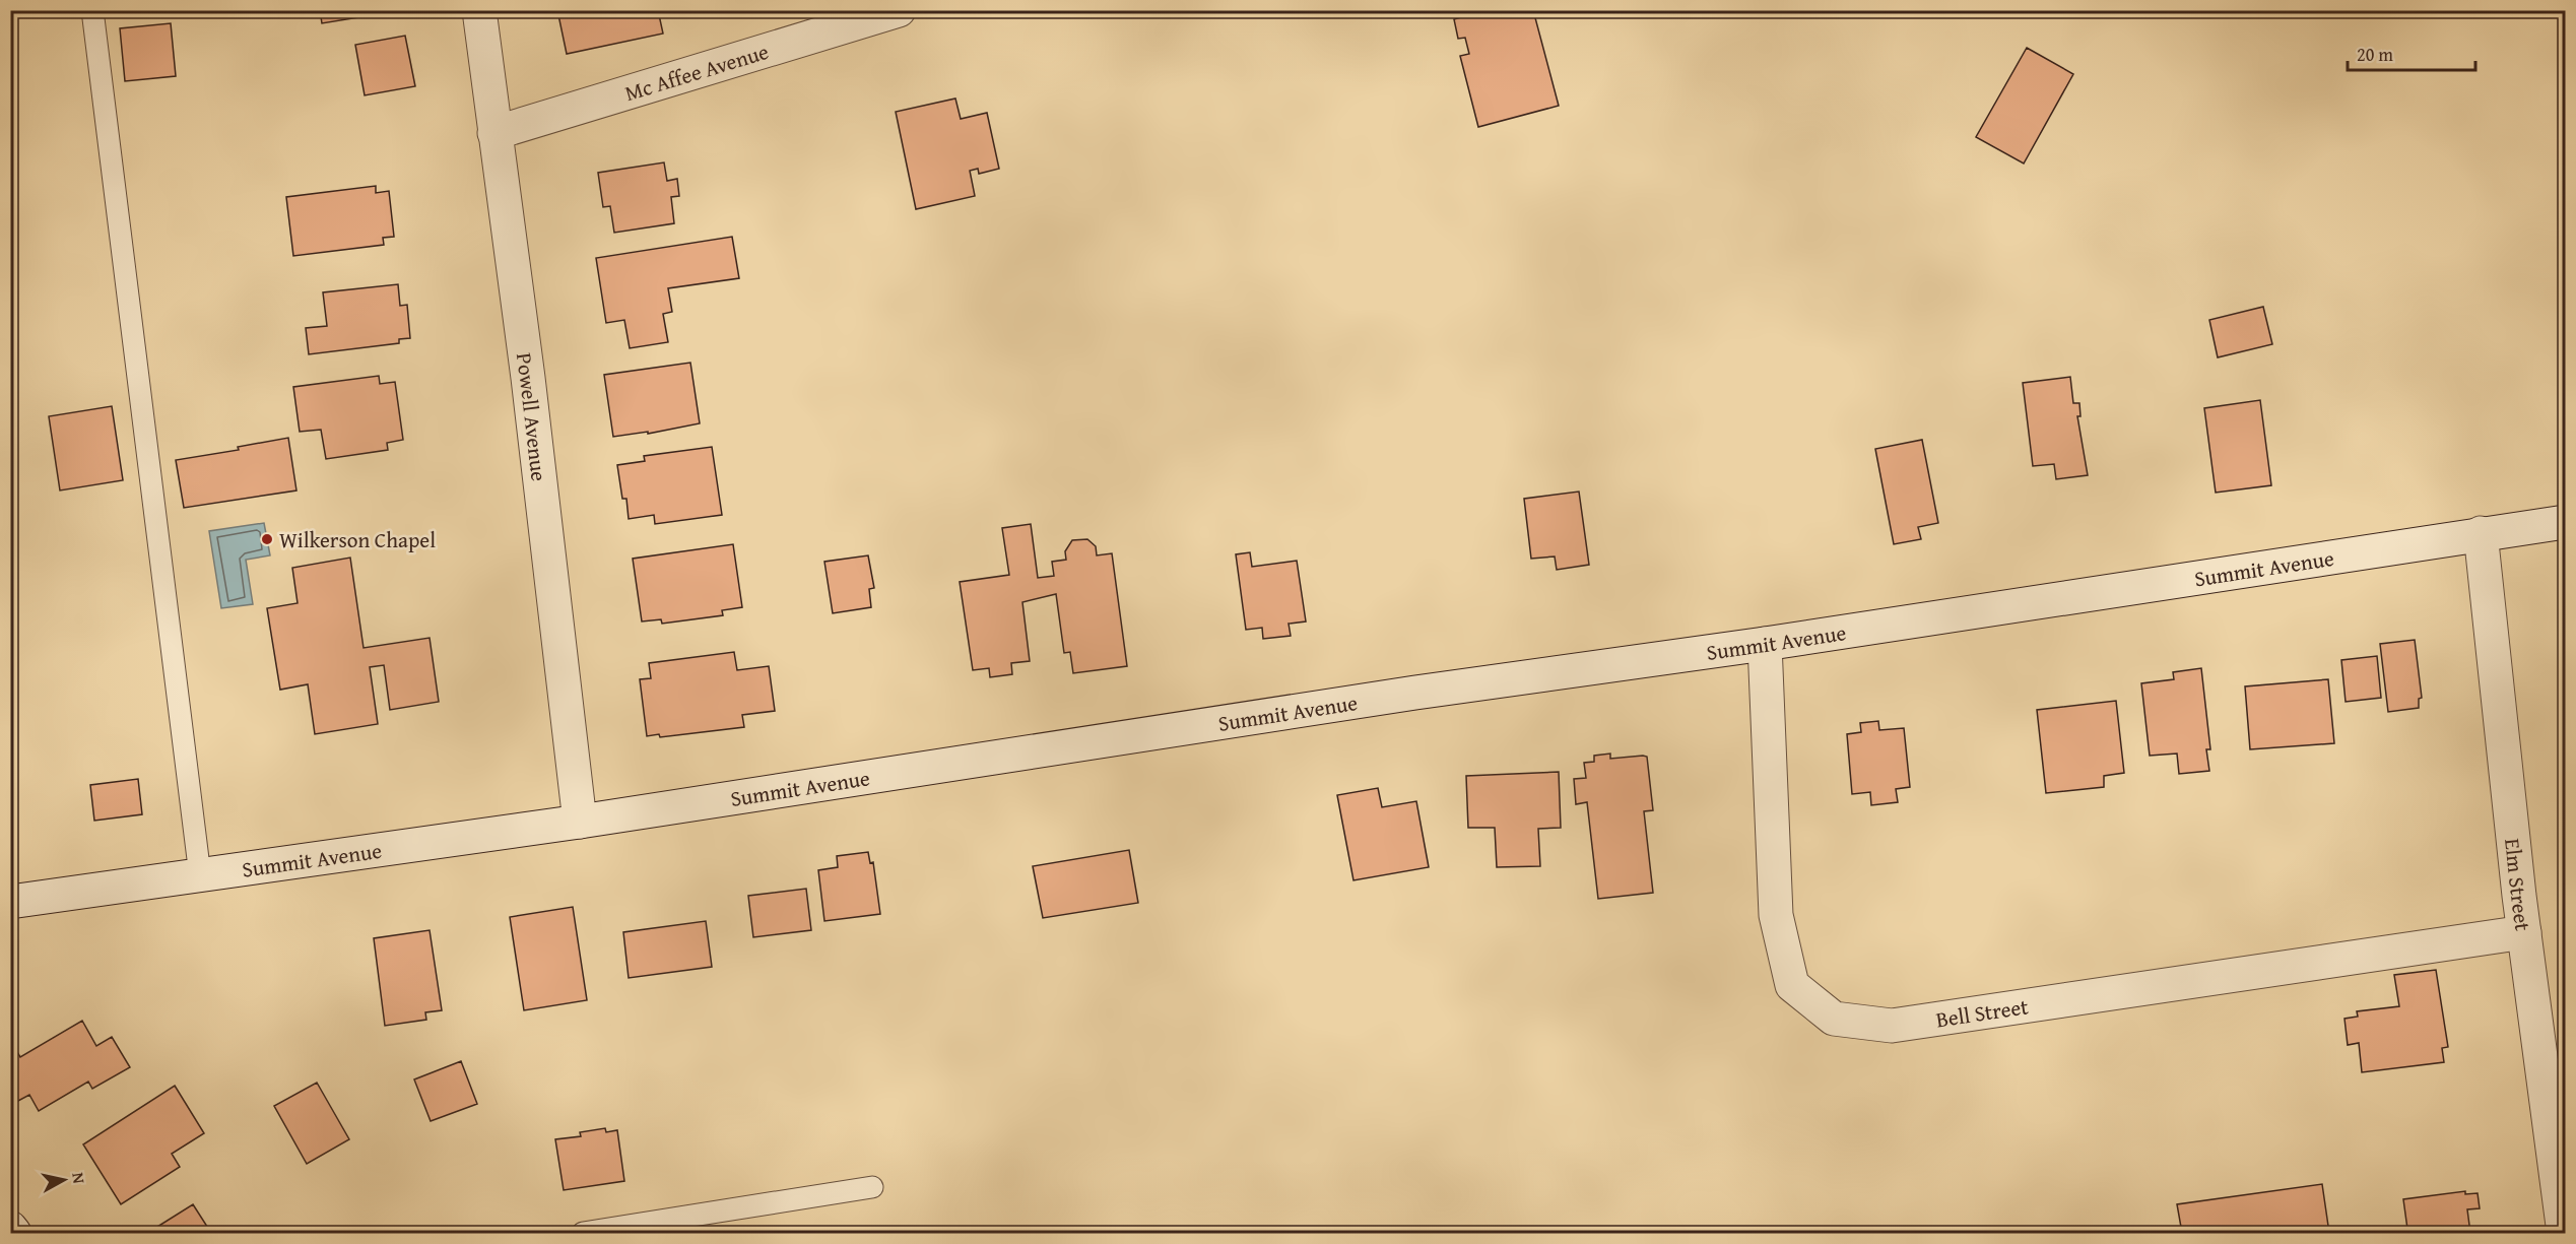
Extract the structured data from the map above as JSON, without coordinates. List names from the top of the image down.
{
  "streets": {
    "street": [
      "Mc Affee Avenue",
      "Powell Avenue",
      "Summit Avenue",
      "Elm Street",
      "Bell Street"
    ]
  },
  "crossings": [
    ["Mc Affee Avenue", "Powell Avenue"],
    ["Powell Avenue", "Summit Avenue"],
    ["Summit Avenue", "Elm Street"],
    ["Summit Avenue", "Bell Street"],
    ["Elm Street", "Bell Street"]
  ],
  "places": ["Wilkerson Chapel"],
  "scale_bar": "20 m",
  "north": "right"
}
